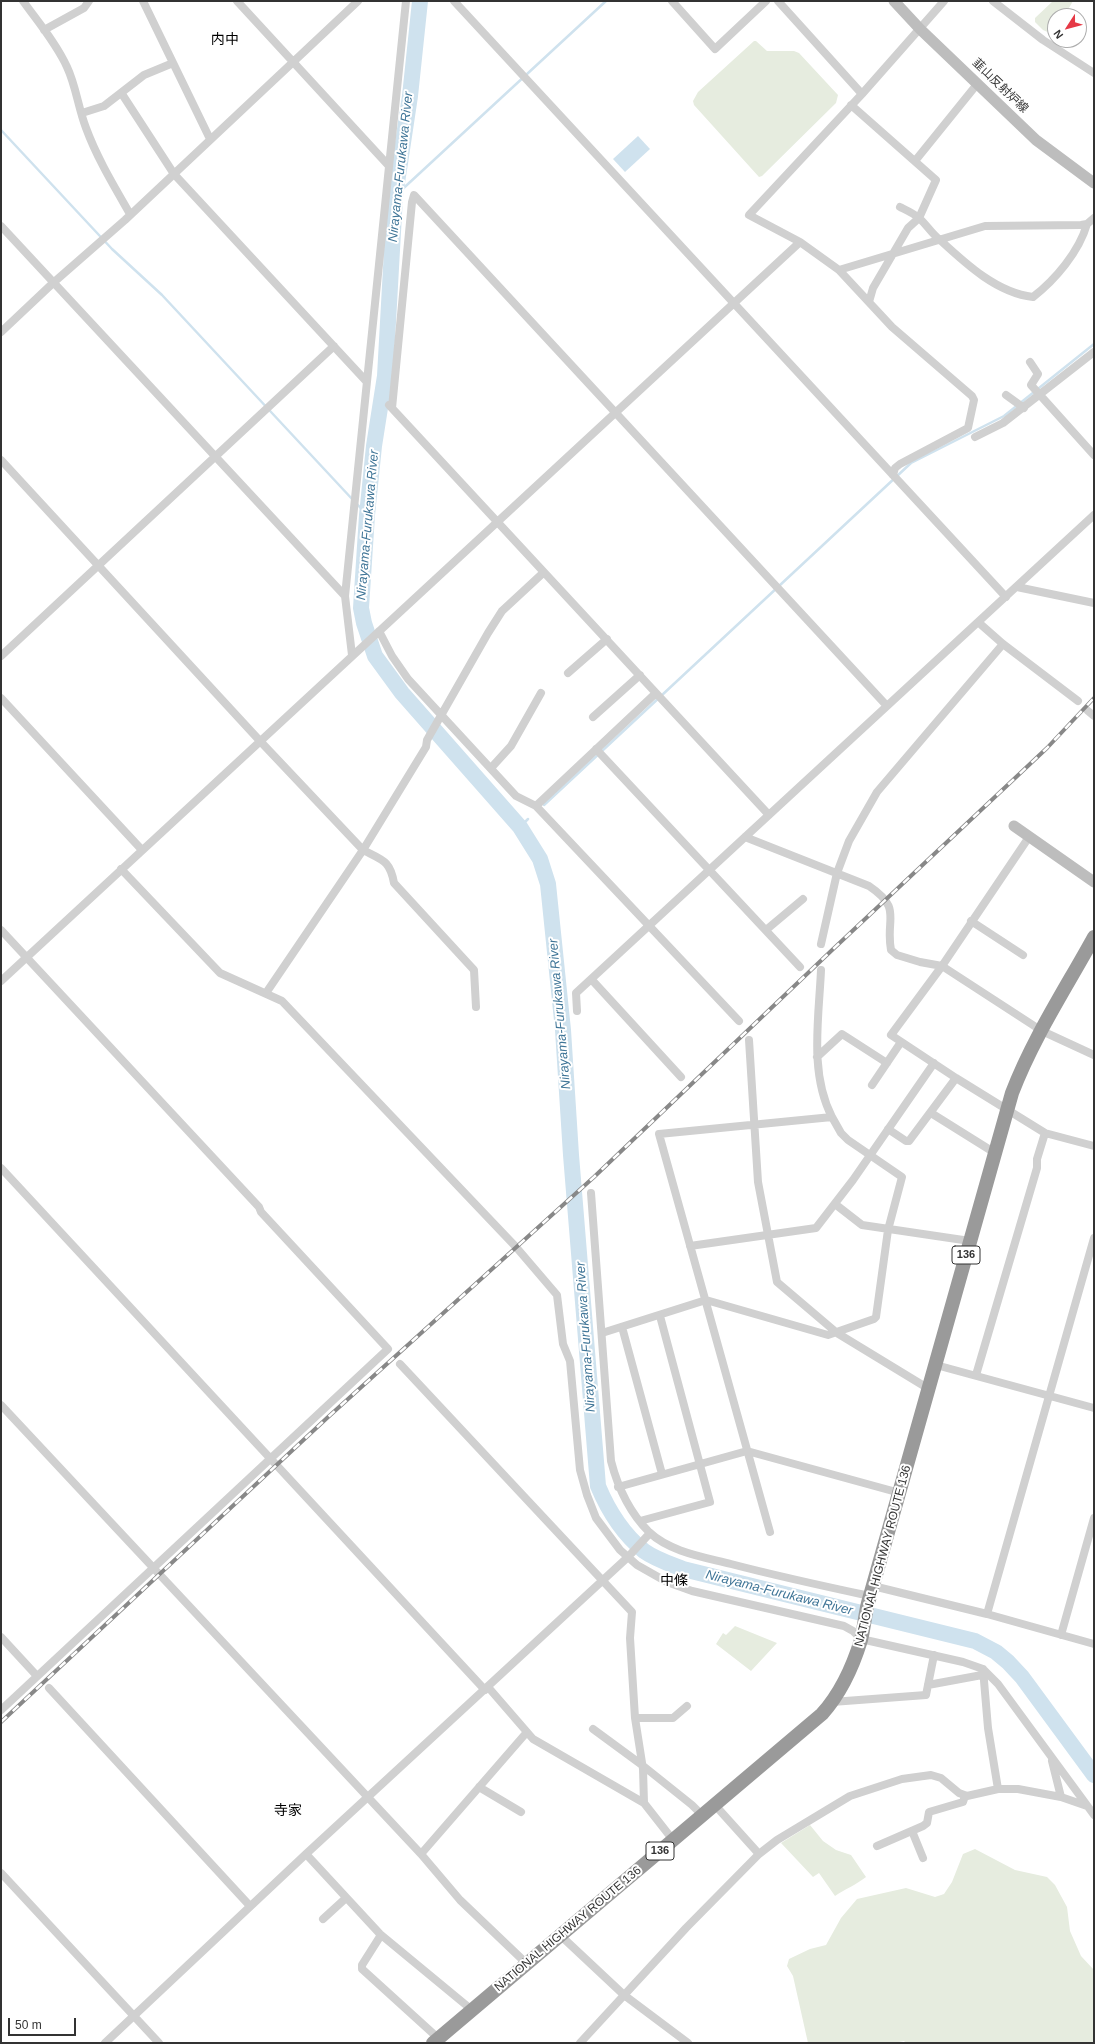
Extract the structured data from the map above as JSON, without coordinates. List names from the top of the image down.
{
  "streets": {
    "highway": ["136", "NATIONAL HIGHWAY ROUTE 136"],
    "main road": ["韮山反射炉線"]
  },
  "districts": ["内中", "中條", "寺家"],
  "water": ["Nirayama-Furukawa River"],
  "scale_bar": "50 m",
  "north": "bottom left"
}
